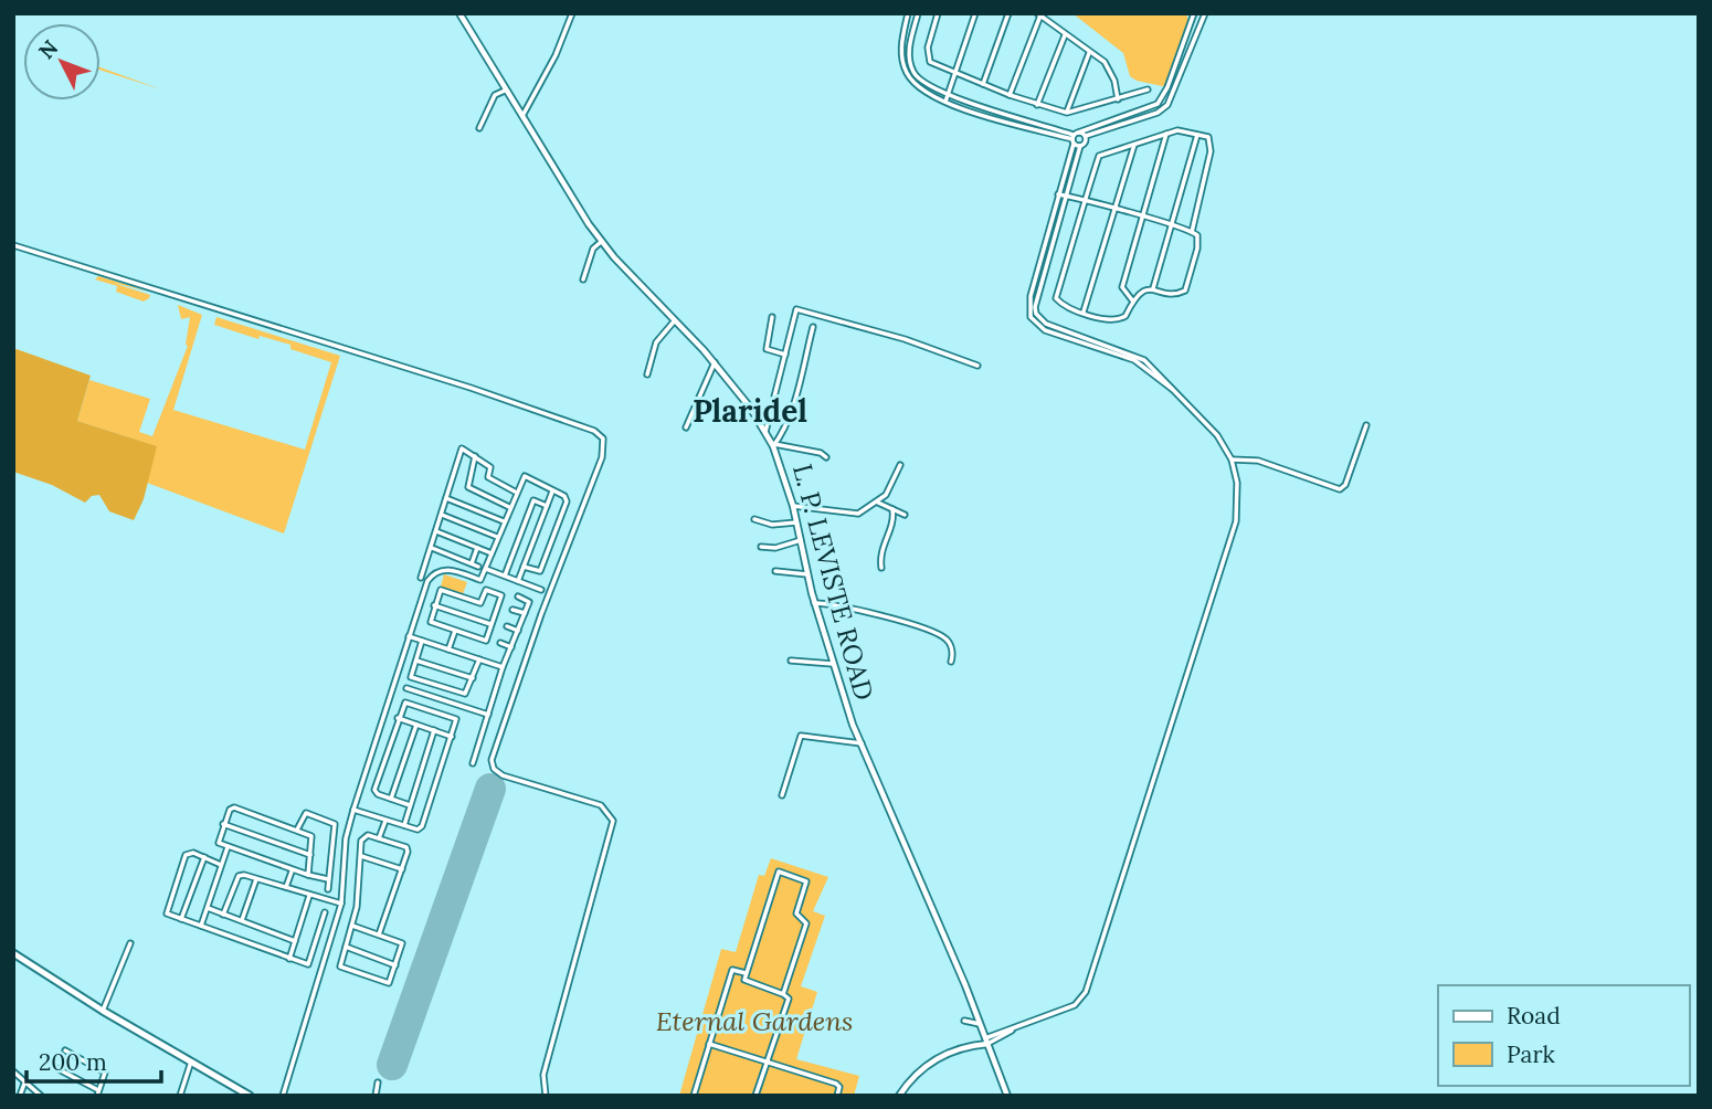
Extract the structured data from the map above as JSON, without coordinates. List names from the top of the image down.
{
  "streets": {
    "main road": ["L. P. LEVISTE ROAD"]
  },
  "districts": ["Plaridel"],
  "parks": ["Eternal Gardens"],
  "legend": ["Road", "Park"],
  "scale_bar": "200 m",
  "north": "top left"
}
